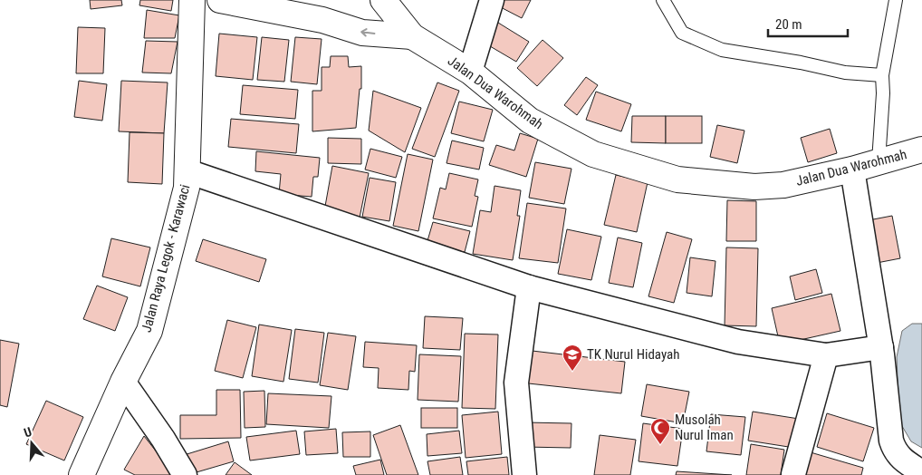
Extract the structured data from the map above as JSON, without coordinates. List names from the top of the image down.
{
  "streets": {
    "street": ["Jalan Dua Warohmah", "Jalan Raya Legok - Karawaci"]
  },
  "places": {
    "school or university": ["TK Nurul Hidayah"],
    "mosque": ["Musolah Nurul Iman"]
  },
  "scale_bar": "20 m",
  "north": "top"
}
